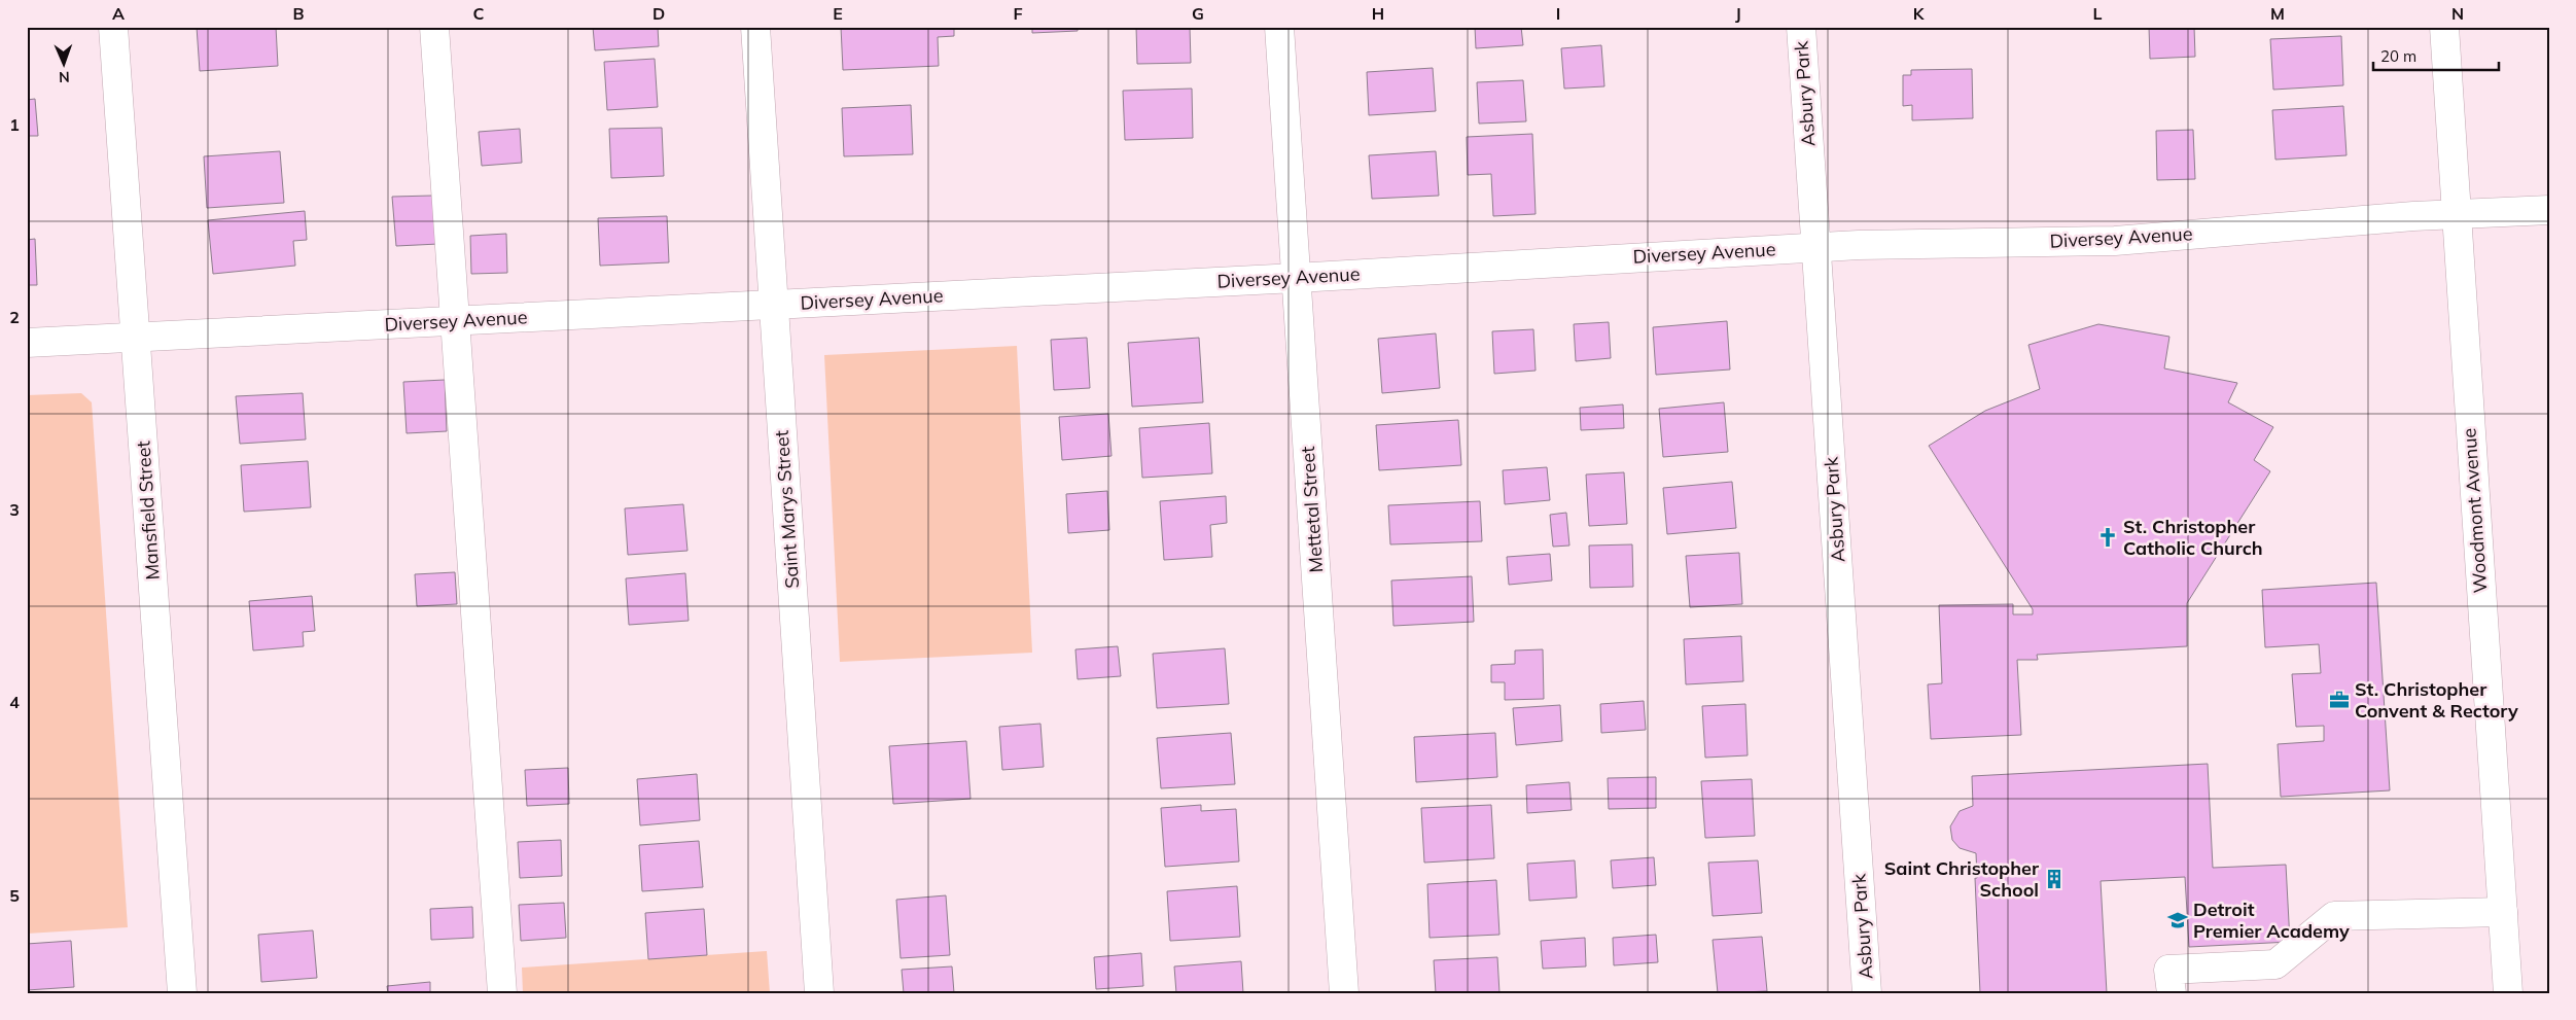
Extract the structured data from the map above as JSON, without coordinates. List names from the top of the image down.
{
  "streets": {
    "street": [
      "Asbury Park",
      "Diversey Avenue",
      "Saint Marys Street",
      "Mettetal Street",
      "Mansfield Street",
      "Woodmont Avenue"
    ]
  },
  "crossings": [
    ["Asbury Park", "Diversey Avenue"],
    ["Diversey Avenue", "Saint Marys Street"],
    ["Diversey Avenue", "Mettetal Street"],
    ["Diversey Avenue", "Mansfield Street"],
    ["Diversey Avenue", "Woodmont Avenue"]
  ],
  "places": {
    "church": ["St. Christopher Catholic Church"],
    "office": ["St. Christopher Convent & Rectory"],
    "building": ["Saint Christopher School"],
    "school or university": ["Detroit Premier Academy"]
  },
  "scale_bar": "20 m",
  "north": "bottom",
  "grid": {
    "columns": [
      "A",
      "B",
      "C",
      "D",
      "E",
      "F",
      "G",
      "H",
      "I",
      "J",
      "K",
      "L",
      "M",
      "N"
    ],
    "rows": [
      "1",
      "2",
      "3",
      "4",
      "5"
    ]
  }
}
